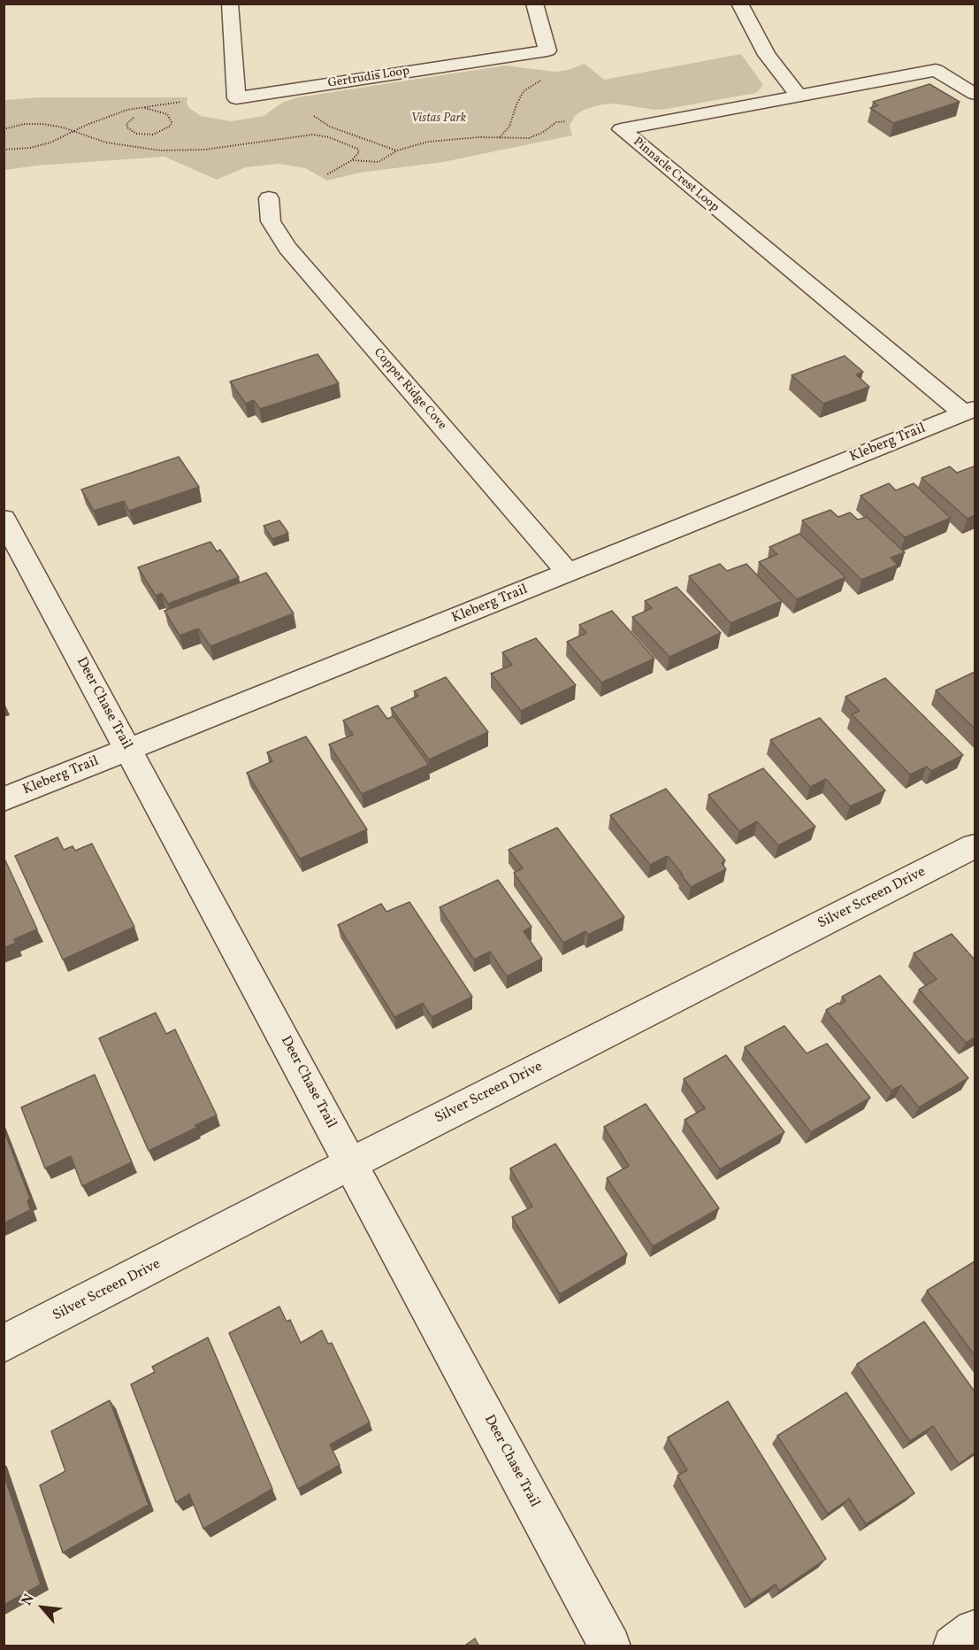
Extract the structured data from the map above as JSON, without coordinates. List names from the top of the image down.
{
  "streets": {
    "street": [
      "Gertrudis Loop",
      "Pinnacle Crest Loop",
      "Copper Ridge Cove",
      "Kleberg Trail",
      "Deer Chase Trail",
      "Silver Screen Drive"
    ]
  },
  "crossings": [
    ["Pinnacle Crest Loop", "Kleberg Trail"],
    ["Copper Ridge Cove", "Kleberg Trail"],
    ["Kleberg Trail", "Deer Chase Trail"],
    ["Deer Chase Trail", "Silver Screen Drive"]
  ],
  "parks": ["Vistas Park"],
  "north": "top left"
}
